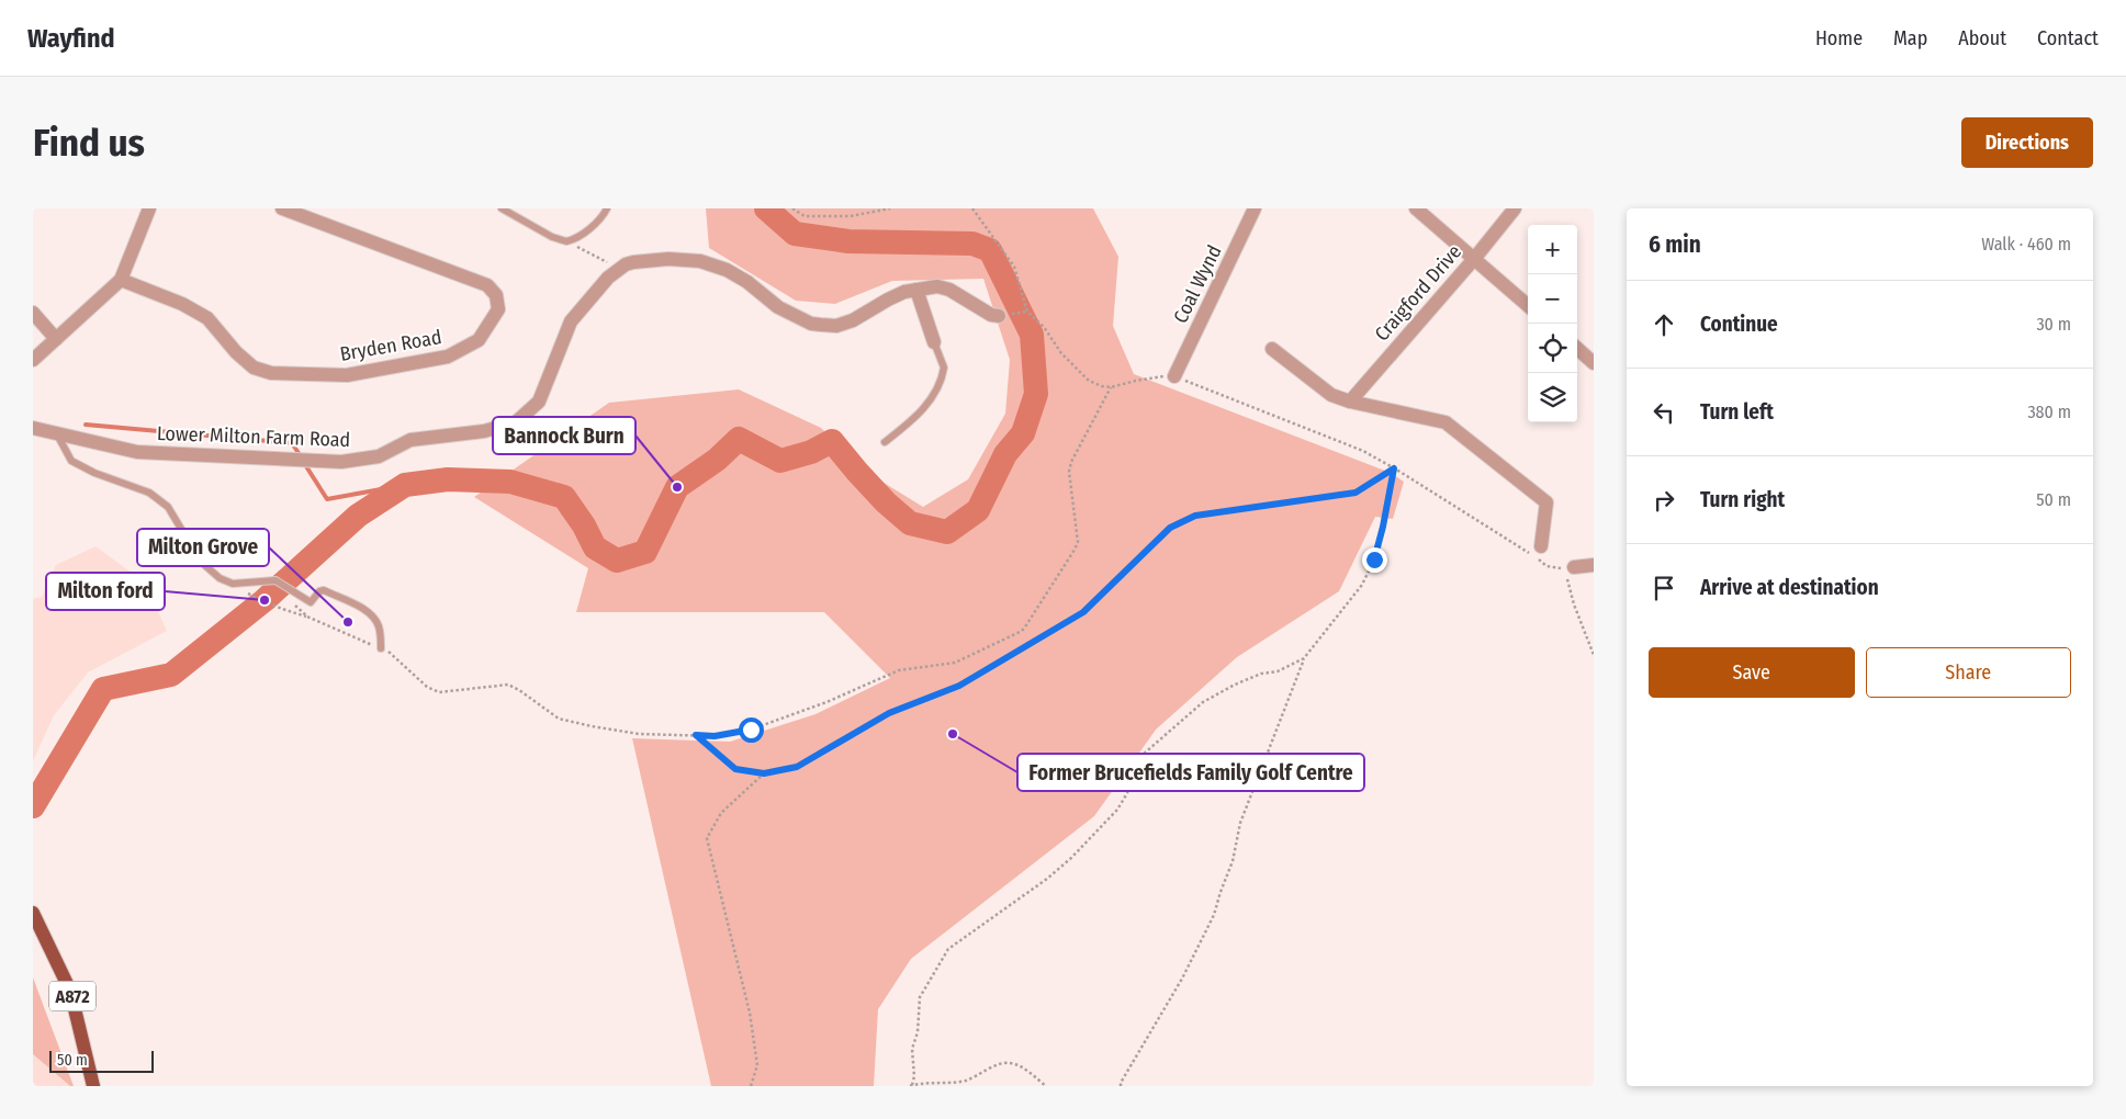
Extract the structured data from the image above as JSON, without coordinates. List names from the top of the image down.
{
  "streets": {
    "main road": ["A872"],
    "street": [
      "Coal Wynd",
      "Craigford Drive",
      "Bryden Road",
      "Lower Milton Farm Road"
    ]
  },
  "places": [
    "Bannock Burn",
    "Milton ford",
    "Milton Grove",
    "Former Brucefields Family Golf Centre"
  ],
  "scale_bar": "50 m",
  "page": {
    "header": "Wayfind",
    "nav": [
      "Home",
      "Map",
      "About",
      "Contact"
    ],
    "buttons": [
      "Directions",
      ["Save", "Share"]
    ],
    "title": "Find us",
    "heading": ["6 min", "Walk · 460 m"],
    "map_buttons": ["+", "−"],
    "list": [
      ["Continue", "30 m"],
      ["Turn left", "380 m"],
      ["Turn right", "50 m"],
      "Arrive at destination"
    ],
    "scale": "50 m"
  }
}
